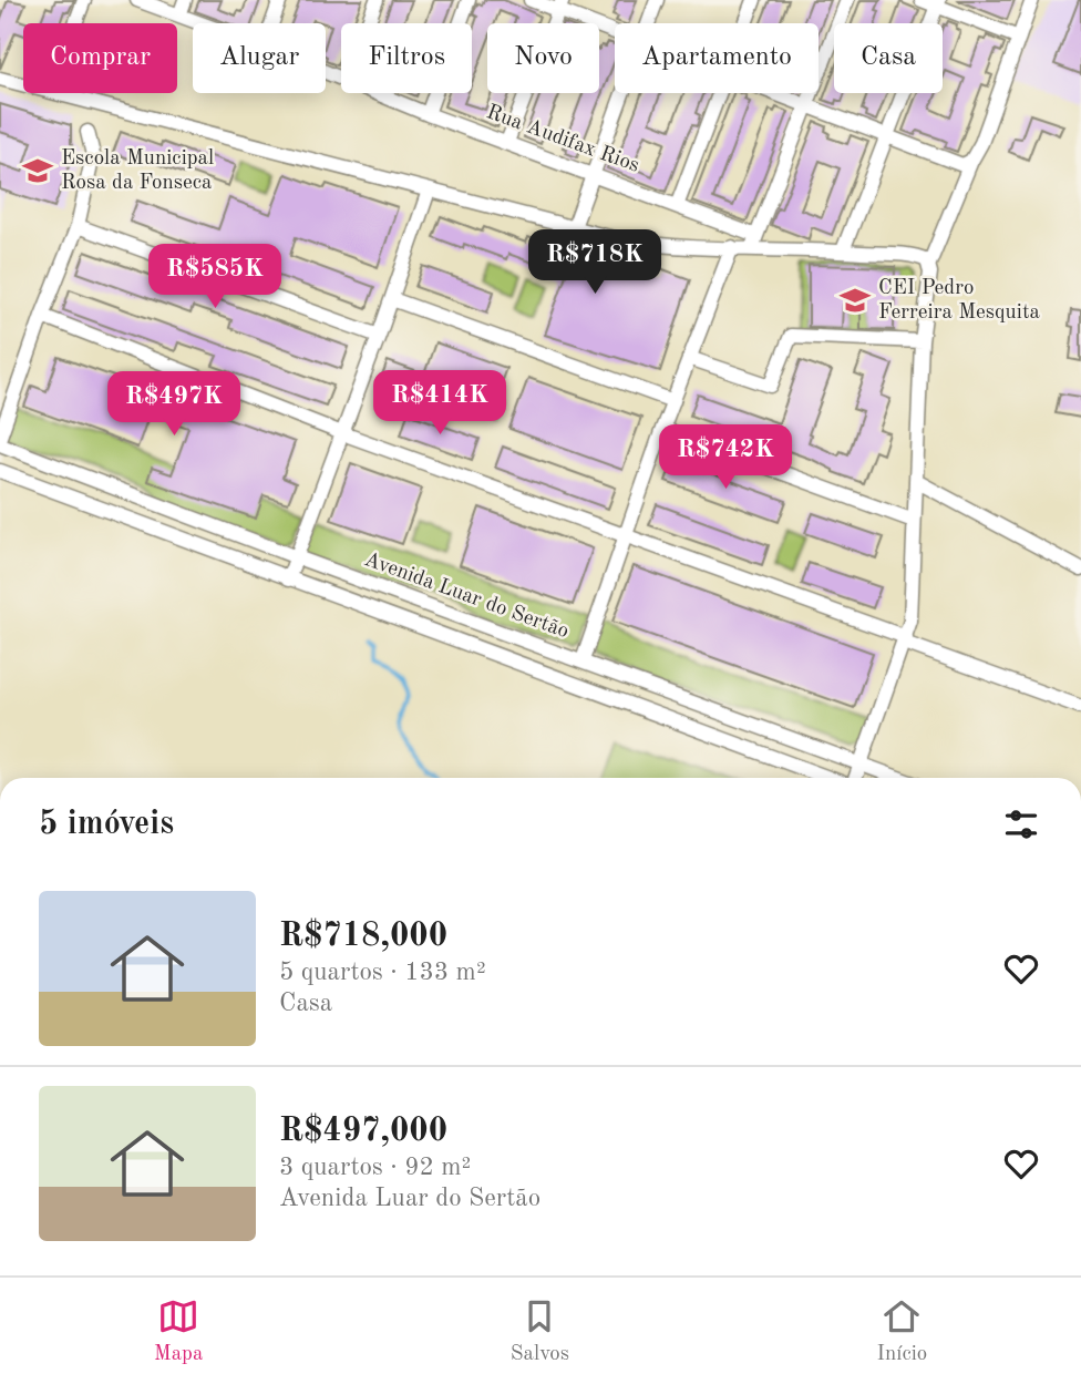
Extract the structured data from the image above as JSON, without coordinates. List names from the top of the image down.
{
  "streets": {
    "street": ["Rua Audifax Rios", "Avenida Luar do Sertão"]
  },
  "places": {
    "school or university": ["Escola Municipal Rosa da Fonseca", "CEI Pedro Ferreira Mesquita"]
  },
  "page": {
    "chip": [
      "Comprar",
      "Alugar",
      "Filtros",
      "Novo",
      "Apartamento",
      "Casa"
    ],
    "price": [
      "R$718K",
      "R$585K",
      "R$414K",
      "R$497K",
      "R$742K"
    ],
    "heading": "5 imóveis",
    "list": [
      {
        "name": "R$718,000",
        "note": "5 quartos · 133 m² · Casa"
      },
      {
        "name": "R$497,000",
        "note": "3 quartos · 92 m² · Avenida Luar do Sertão"
      }
    ],
    "tabs": ["Mapa", "Salvos", "Início"]
  }
}
